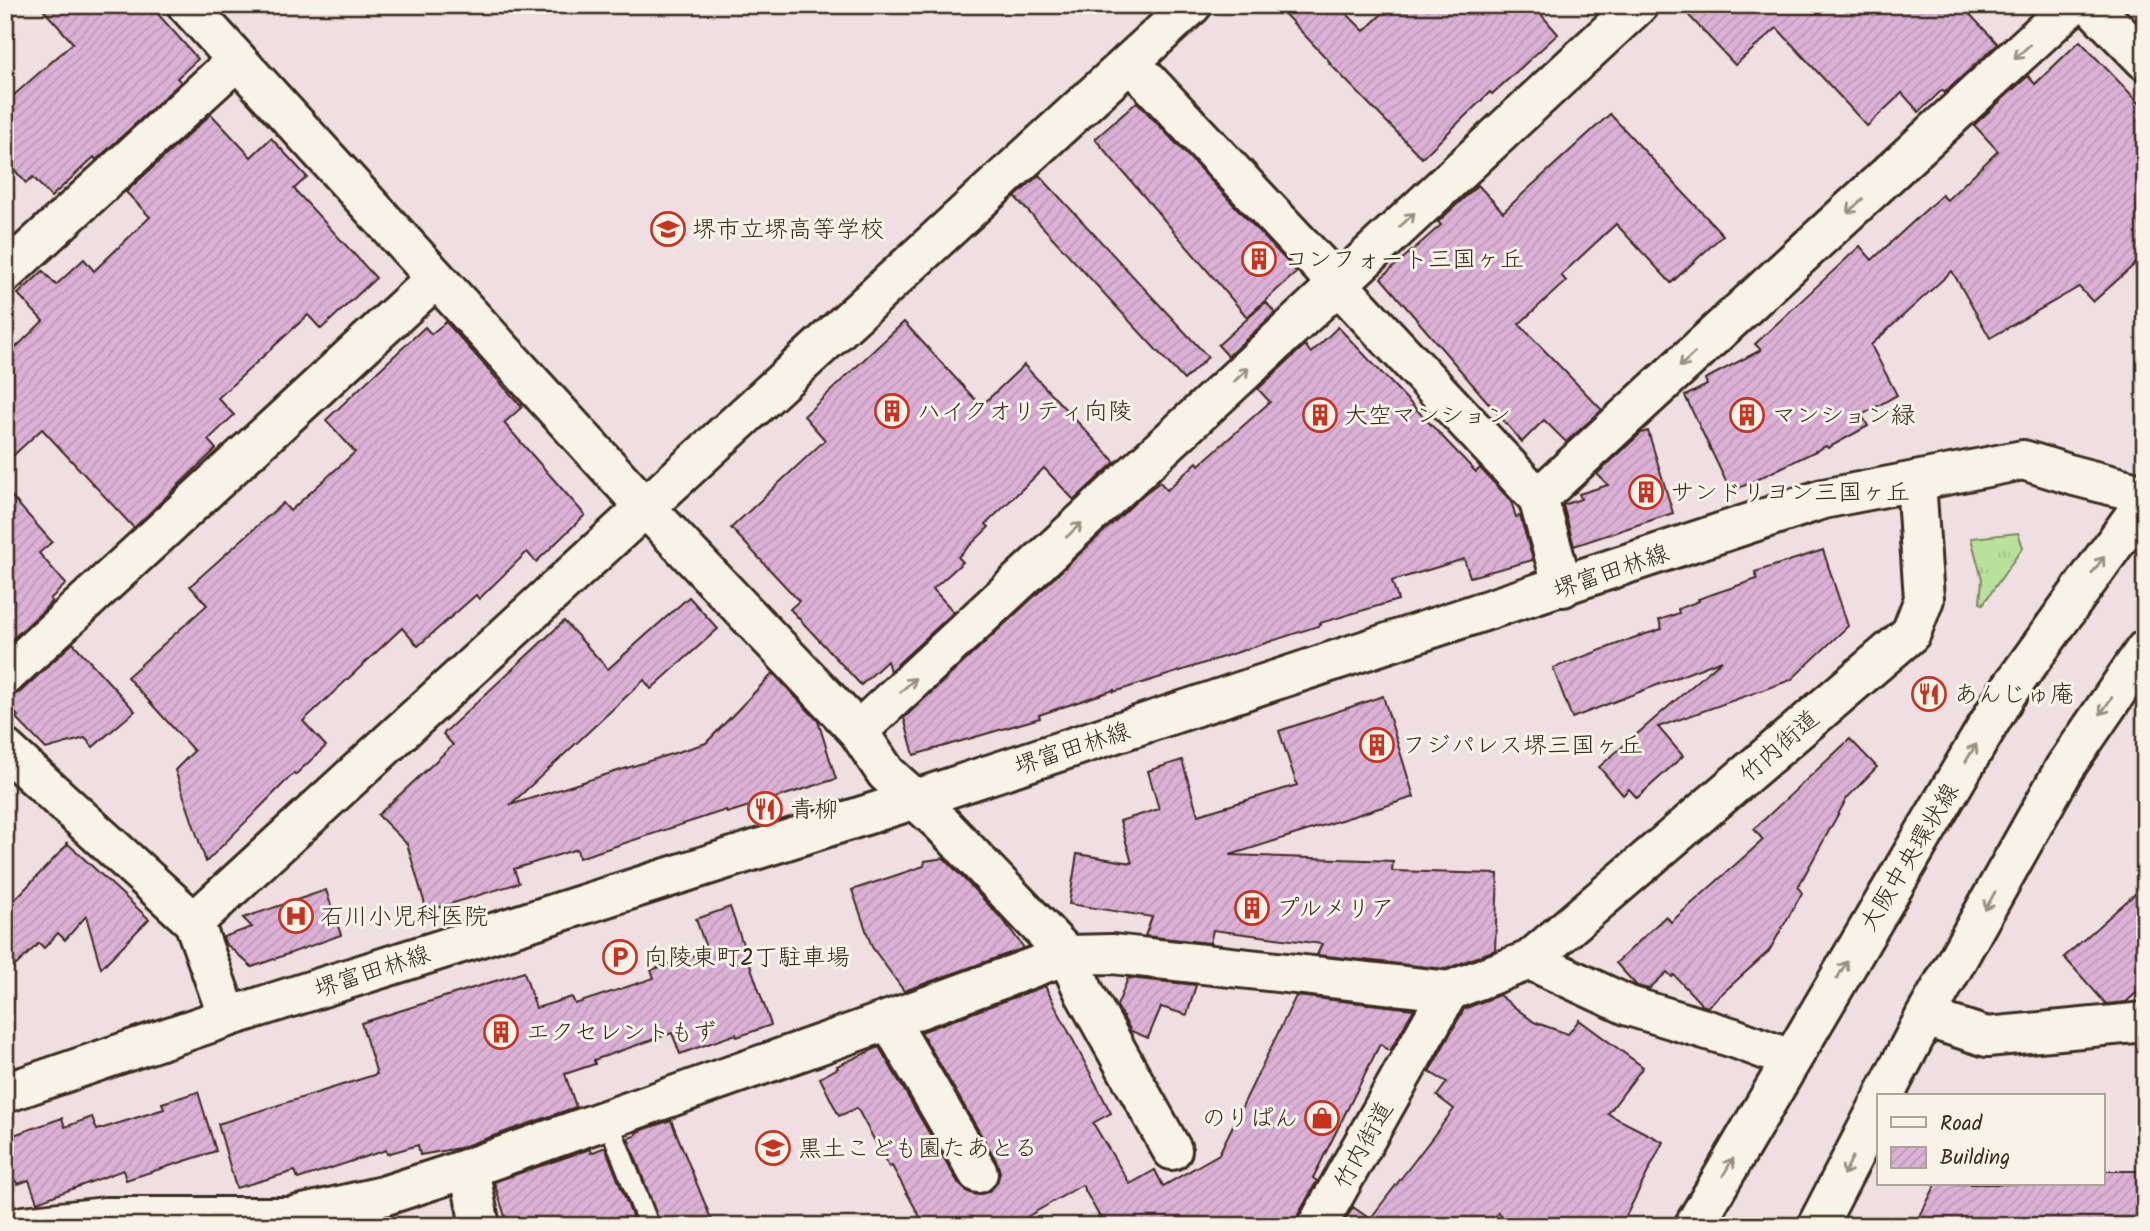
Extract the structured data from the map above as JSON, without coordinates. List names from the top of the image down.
{
  "streets": {
    "street": ["堺富田林線", "竹内街道", "大阪中央環状線"]
  },
  "crossings": [
    ["堺富田林線", "竹内街道"]
  ],
  "places": {
    "school or university": ["堺市立堺高等学校", "黒土こども園たあとる"],
    "building": [
      "コンフォート三国ヶ丘",
      "ハイクオリティ向陵",
      "大空マンション",
      "マンション緑",
      "サンドリヨン三国ヶ丘",
      "フジパレス堺三国ヶ丘",
      "プルメリア",
      "エクセレントもず"
    ],
    "restaurant": ["あんじゅ庵", "青柳"],
    "hospital": ["石川小児科医院"],
    "parking": ["向陵東町2丁駐車場"],
    "shop": ["のりぱん"]
  },
  "legend": ["Road", "Building"]
}
